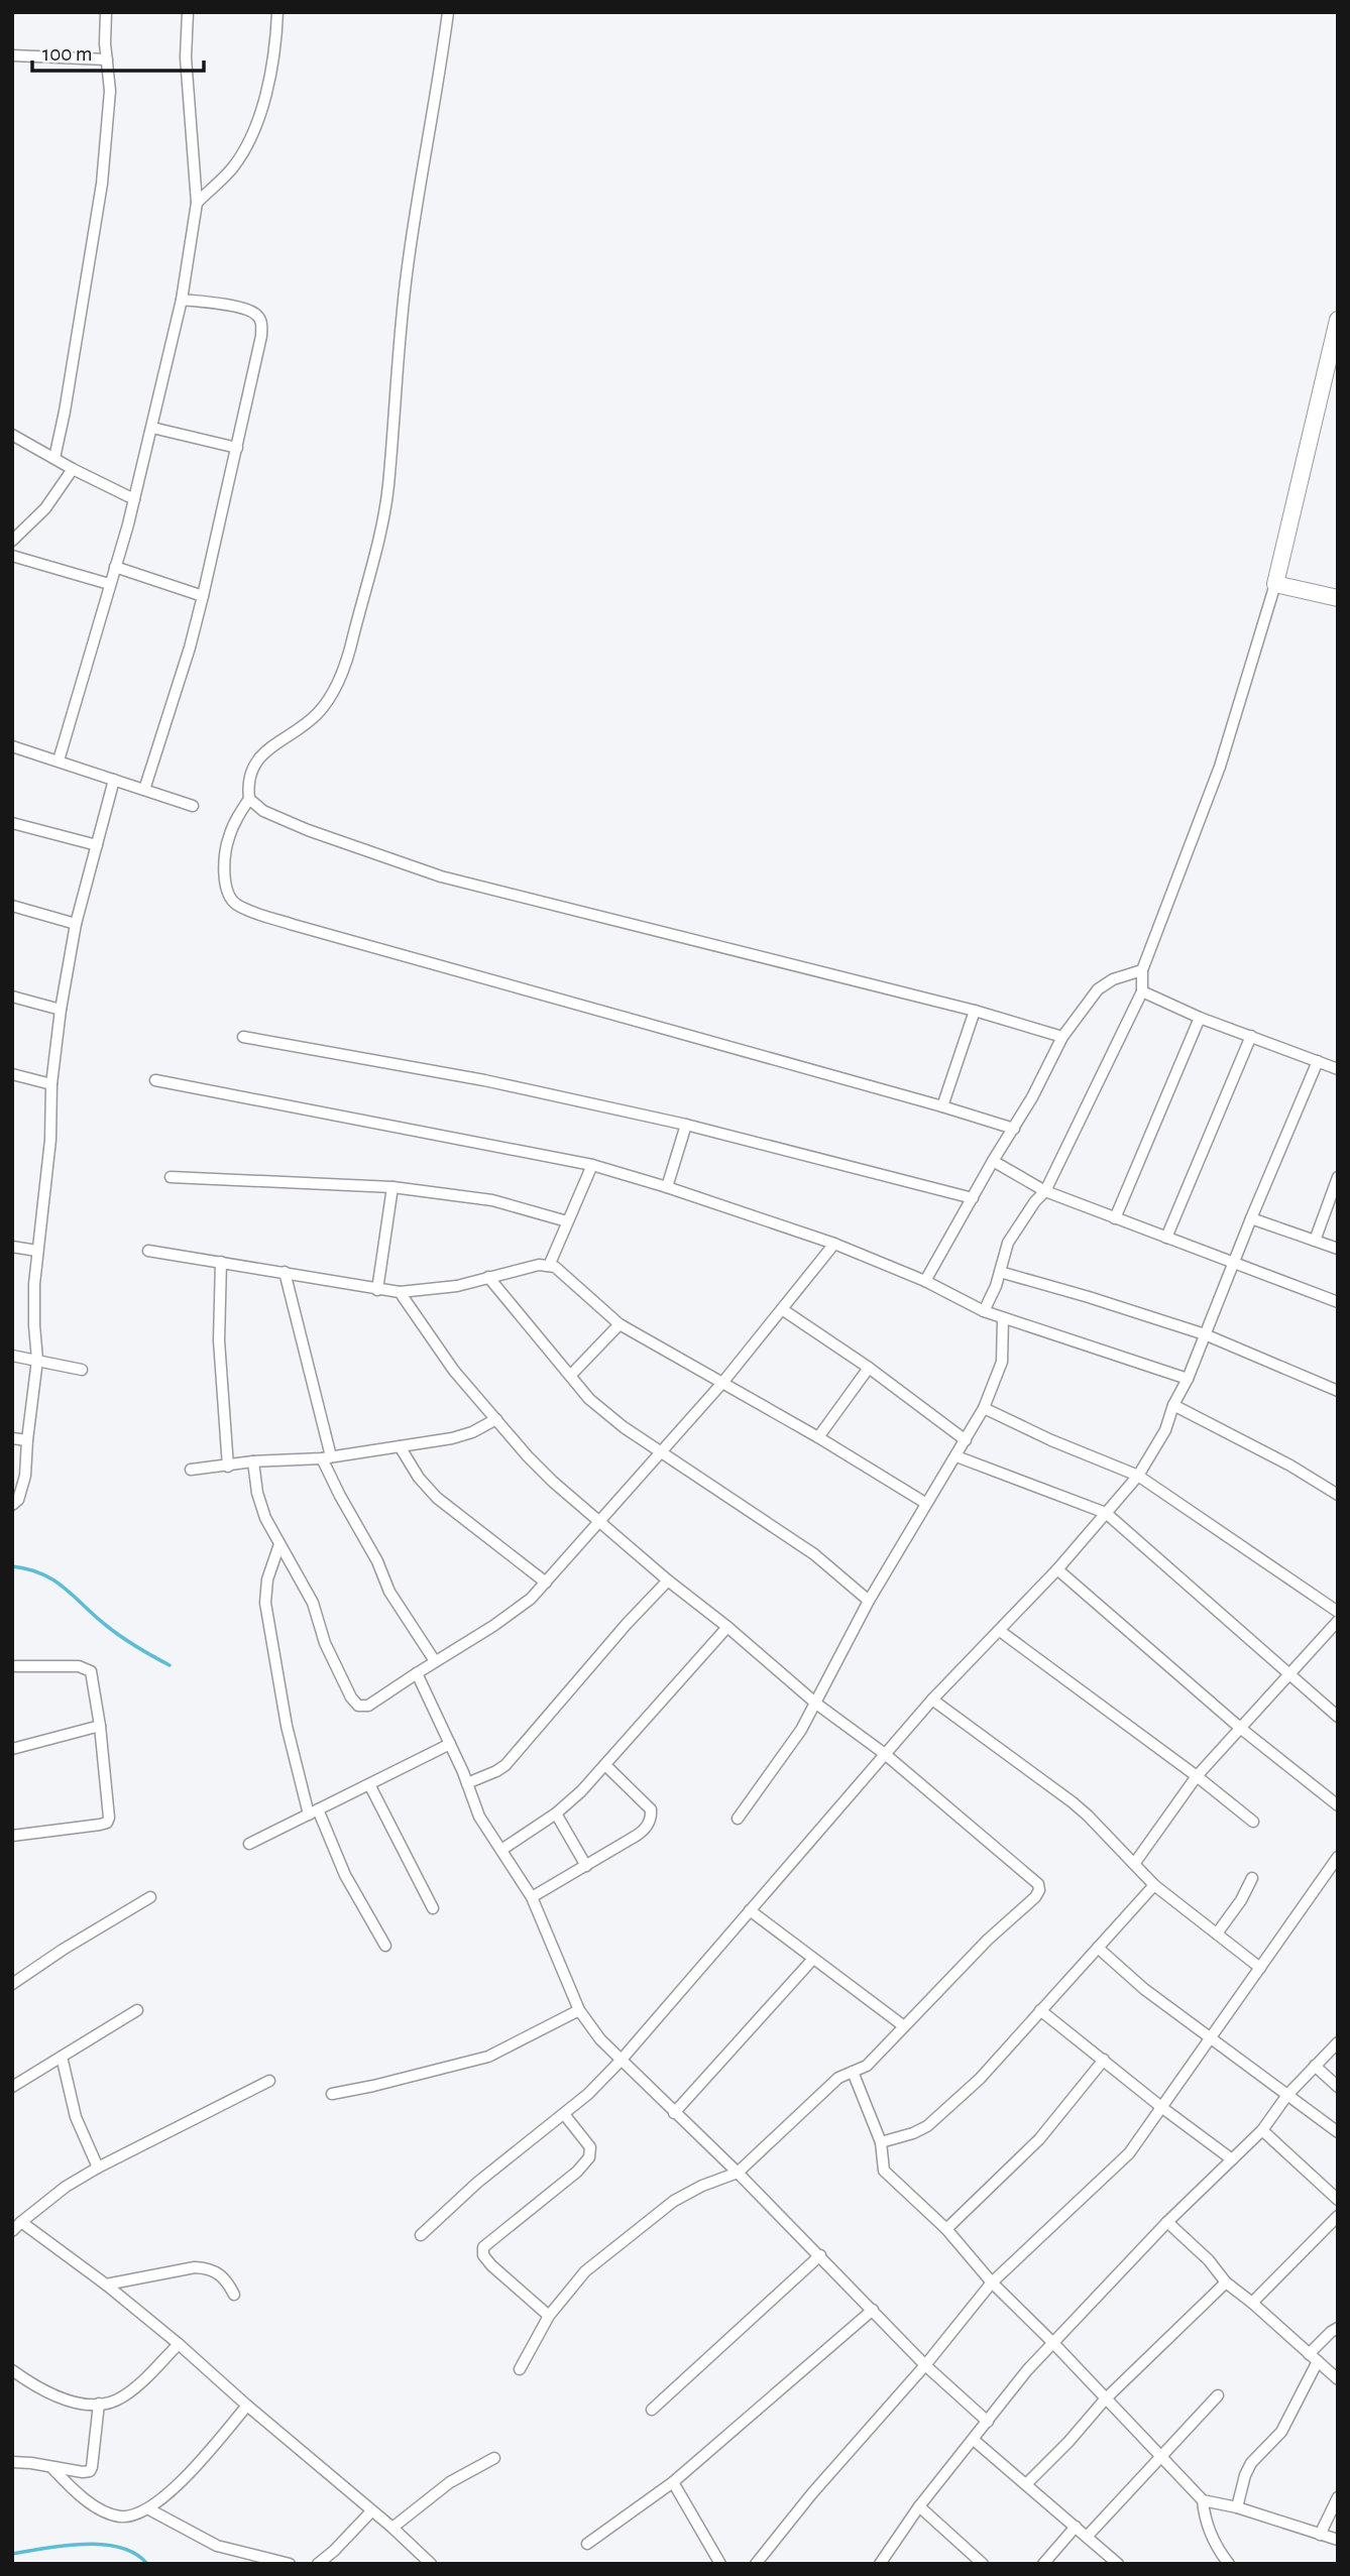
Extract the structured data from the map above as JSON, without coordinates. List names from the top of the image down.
{
  "scale_bar": "100 m"
}
